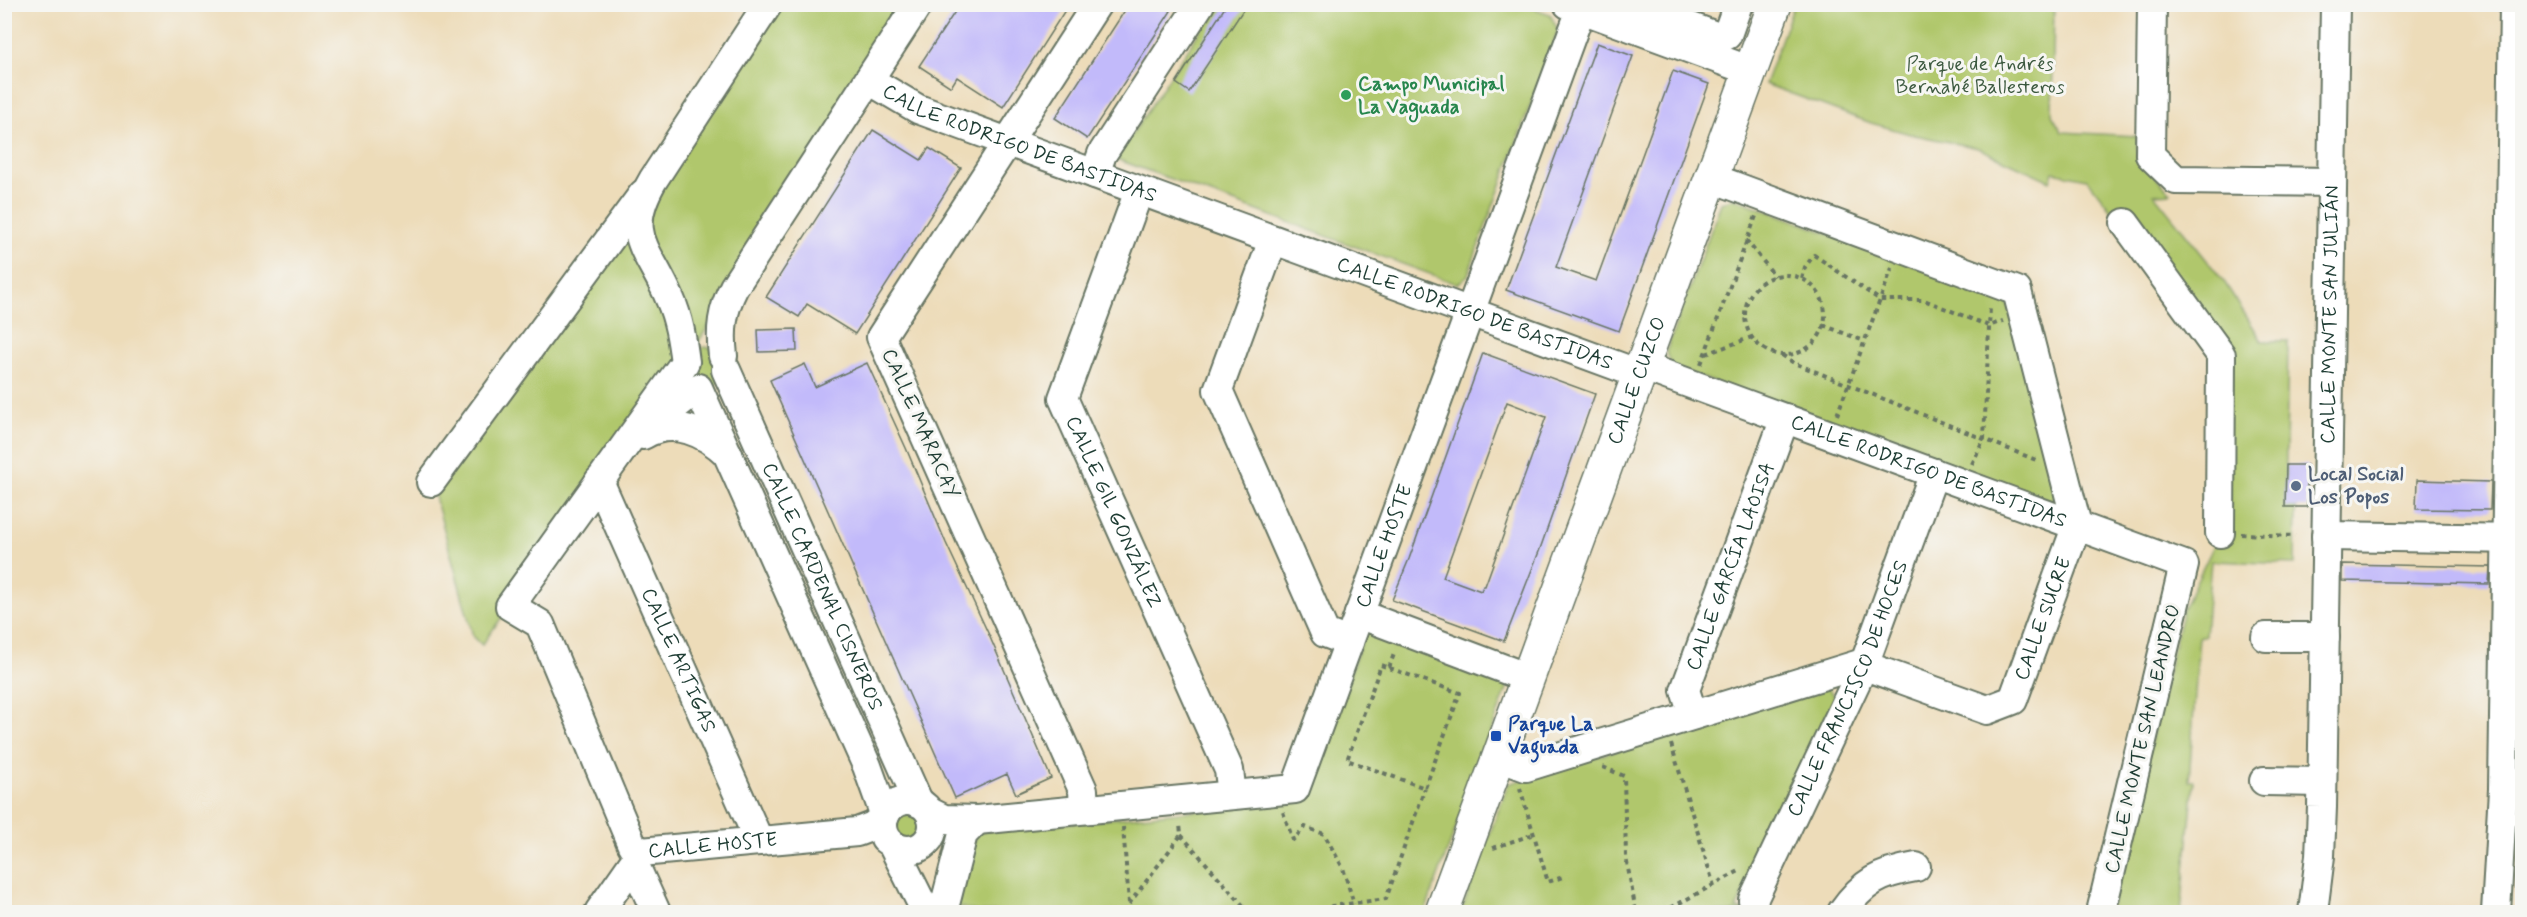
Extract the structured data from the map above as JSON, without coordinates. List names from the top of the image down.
{
  "streets": {
    "main road": ["CALLE CUZCO"],
    "street": [
      "CALLE RODRIGO DE BASTIDAS",
      "CALLE MONTE SAN JULIÁN",
      "CALLE MARACAY",
      "CALLE GIL GONZÁLEZ",
      "CALLE HOSTE",
      "CALLE GARCÍA LAOISA",
      "CALLE CARDENAL CISNEROS",
      "CALLE SUCRE",
      "CALLE ARTIGAS",
      "CALLE FRANCISCO DE HOCES",
      "CALLE MONTE SAN LEANDRO"
    ]
  },
  "crossings": [
    ["CALLE RODRIGO DE BASTIDAS", "CALLE CUZCO"],
    ["CALLE RODRIGO DE BASTIDAS", "CALLE MARACAY"],
    ["CALLE RODRIGO DE BASTIDAS", "CALLE GIL GONZÁLEZ"],
    ["CALLE RODRIGO DE BASTIDAS", "CALLE HOSTE"],
    ["CALLE RODRIGO DE BASTIDAS", "CALLE GARCÍA LAOISA"],
    ["CALLE RODRIGO DE BASTIDAS", "CALLE SUCRE"],
    ["CALLE RODRIGO DE BASTIDAS", "CALLE FRANCISCO DE HOCES"],
    ["CALLE RODRIGO DE BASTIDAS", "CALLE MONTE SAN LEANDRO"],
    ["CALLE MARACAY", "CALLE HOSTE"],
    ["CALLE GIL GONZÁLEZ", "CALLE HOSTE"],
    ["CALLE HOSTE", "CALLE CARDENAL CISNEROS"],
    ["CALLE HOSTE", "CALLE ARTIGAS"],
    ["CALLE SUCRE", "CALLE FRANCISCO DE HOCES"]
  ],
  "parks": ["Parque de Andrés Bernabé Ballesteros"],
  "places": {
    "other": ["Campo Municipal La Vaguada", "Local Social Los Popos"],
    "transit": ["Parque La Vaguada"]
  }
}
